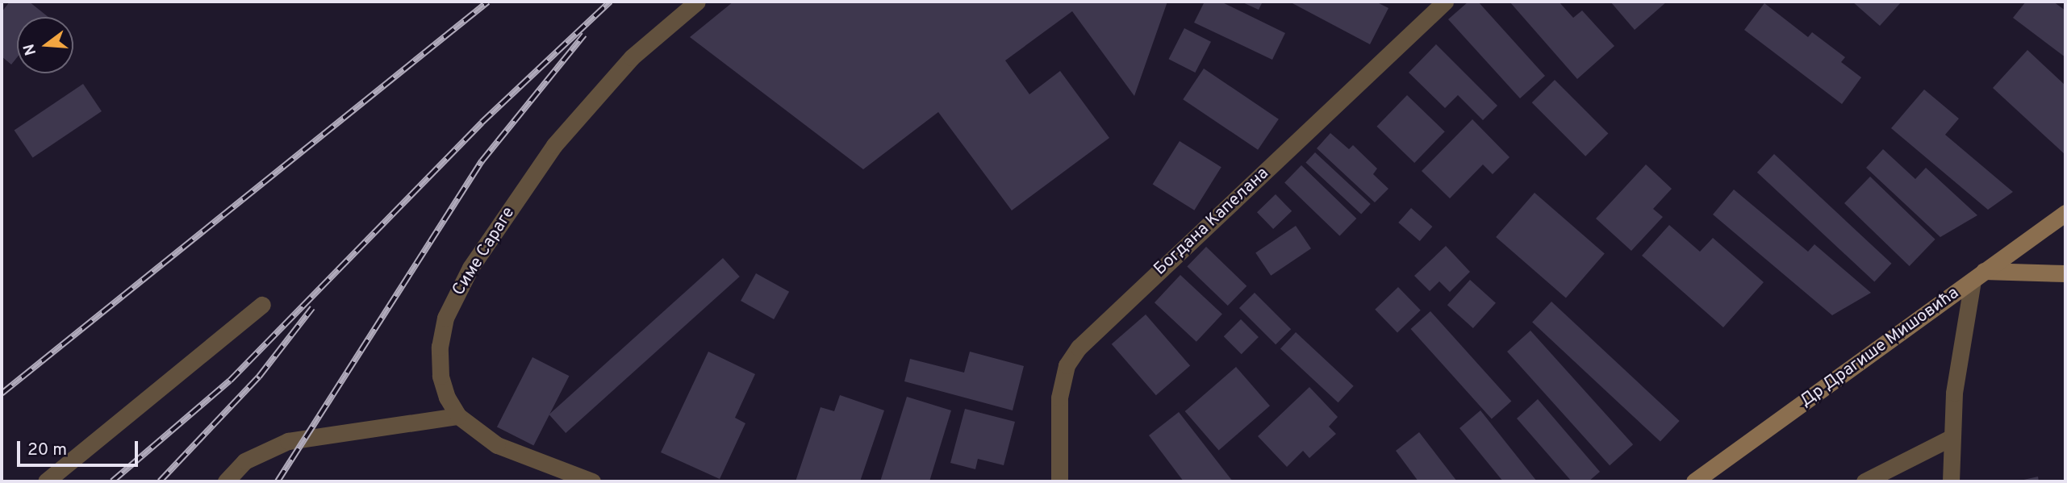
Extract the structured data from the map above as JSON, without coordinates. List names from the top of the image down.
{
  "streets": {
    "main road": ["Др Драгише Мишовића"],
    "street": ["Богдана Капелана", "Симе Сараге"]
  },
  "scale_bar": "20 m",
  "north": "left"
}
